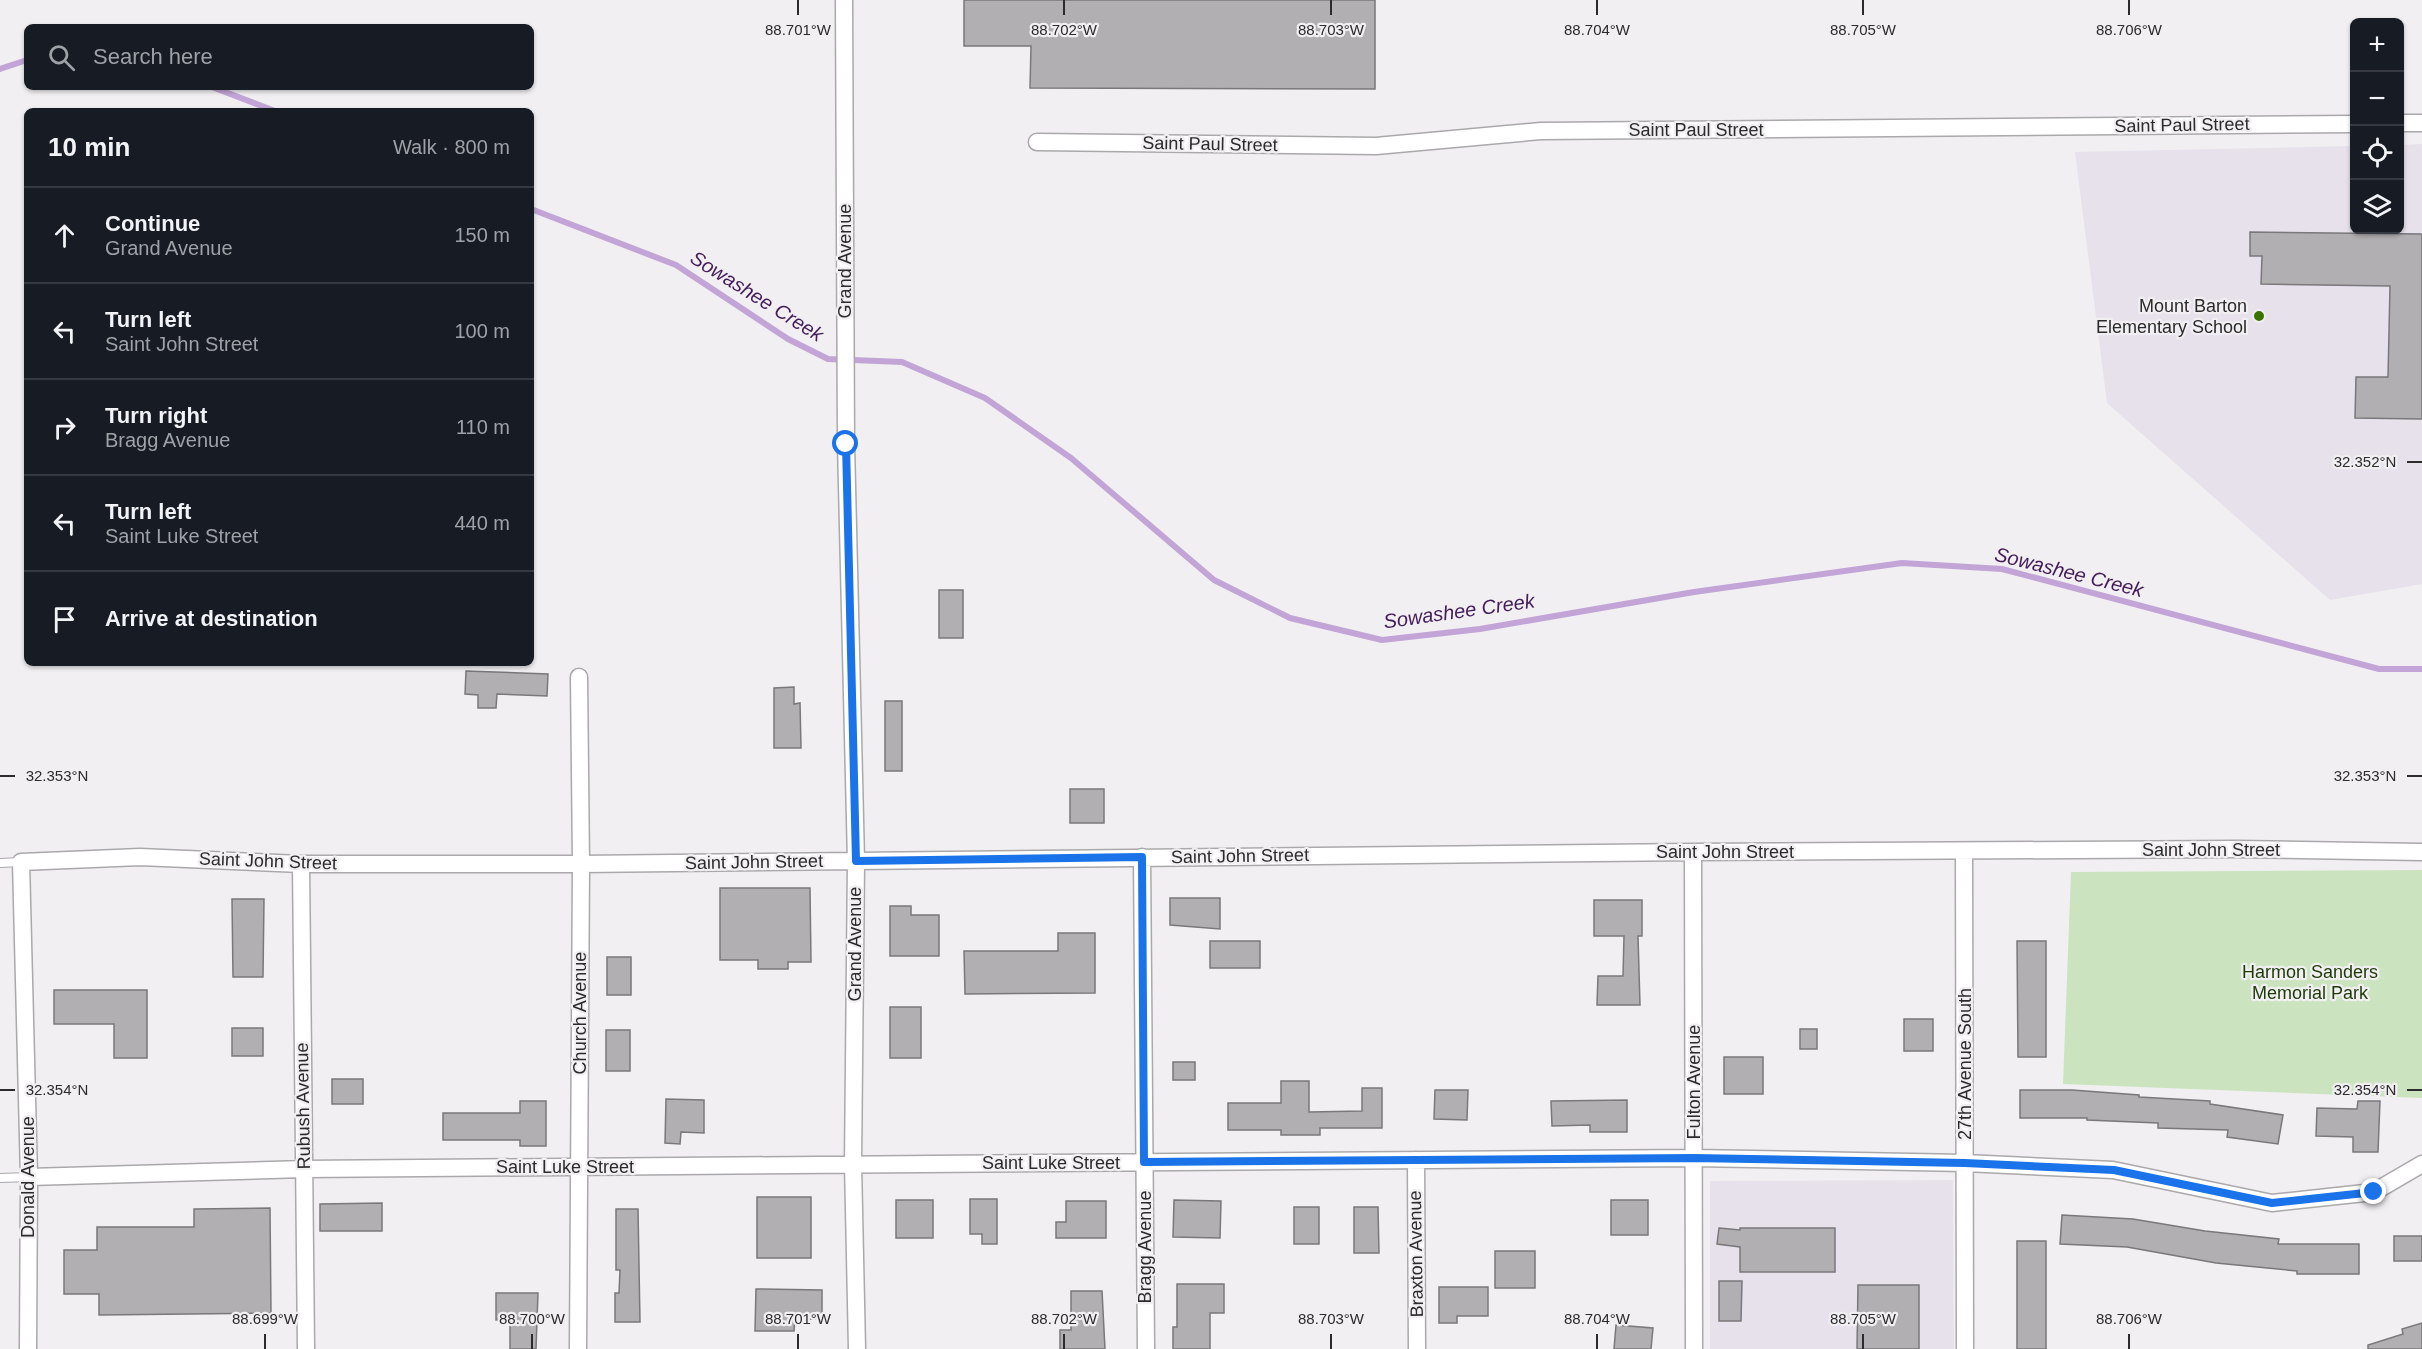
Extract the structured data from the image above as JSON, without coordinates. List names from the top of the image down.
{
  "streets": {
    "street": [
      "Saint Paul Street",
      "Grand Avenue",
      "Saint John Street",
      "Church Avenue",
      "27th Avenue South",
      "Fulton Avenue",
      "Rubush Avenue",
      "Saint Luke Street",
      "Donald Avenue",
      "Bragg Avenue",
      "Braxton Avenue"
    ]
  },
  "crossings": [
    ["Grand Avenue", "Saint John Street"],
    ["Grand Avenue", "Saint Luke Street"],
    ["Saint John Street", "Church Avenue"],
    ["Saint John Street", "27th Avenue South"],
    ["Saint John Street", "Fulton Avenue"],
    ["Saint John Street", "Rubush Avenue"],
    ["Saint John Street", "Donald Avenue"],
    ["Saint John Street", "Bragg Avenue"],
    ["Church Avenue", "Saint Luke Street"],
    ["27th Avenue South", "Saint Luke Street"],
    ["Fulton Avenue", "Saint Luke Street"],
    ["Rubush Avenue", "Saint Luke Street"],
    ["Saint Luke Street", "Donald Avenue"],
    ["Saint Luke Street", "Bragg Avenue"],
    ["Saint Luke Street", "Braxton Avenue"]
  ],
  "water": ["Sowashee Creek"],
  "parks": ["Harmon Sanders Memorial Park"],
  "places": ["Mount Barton Elementary School"],
  "page": {
    "map_buttons": ["+", "−"],
    "search": "Search here",
    "heading": ["10 min", "Walk · 800 m"],
    "list": [
      ["Continue", "Grand Avenue", "150 m"],
      ["Turn left", "Saint John Street", "100 m"],
      ["Turn right", "Bragg Avenue", "110 m"],
      ["Turn left", "Saint Luke Street", "440 m"],
      "Arrive at destination"
    ]
  },
  "coordinates": [
    "88.701°W",
    "88.702°W",
    "88.703°W",
    "88.704°W",
    "88.705°W",
    "88.706°W",
    "32.352°N",
    "32.353°N",
    "32.354°N",
    "88.699°W",
    "88.700°W"
  ]
}
